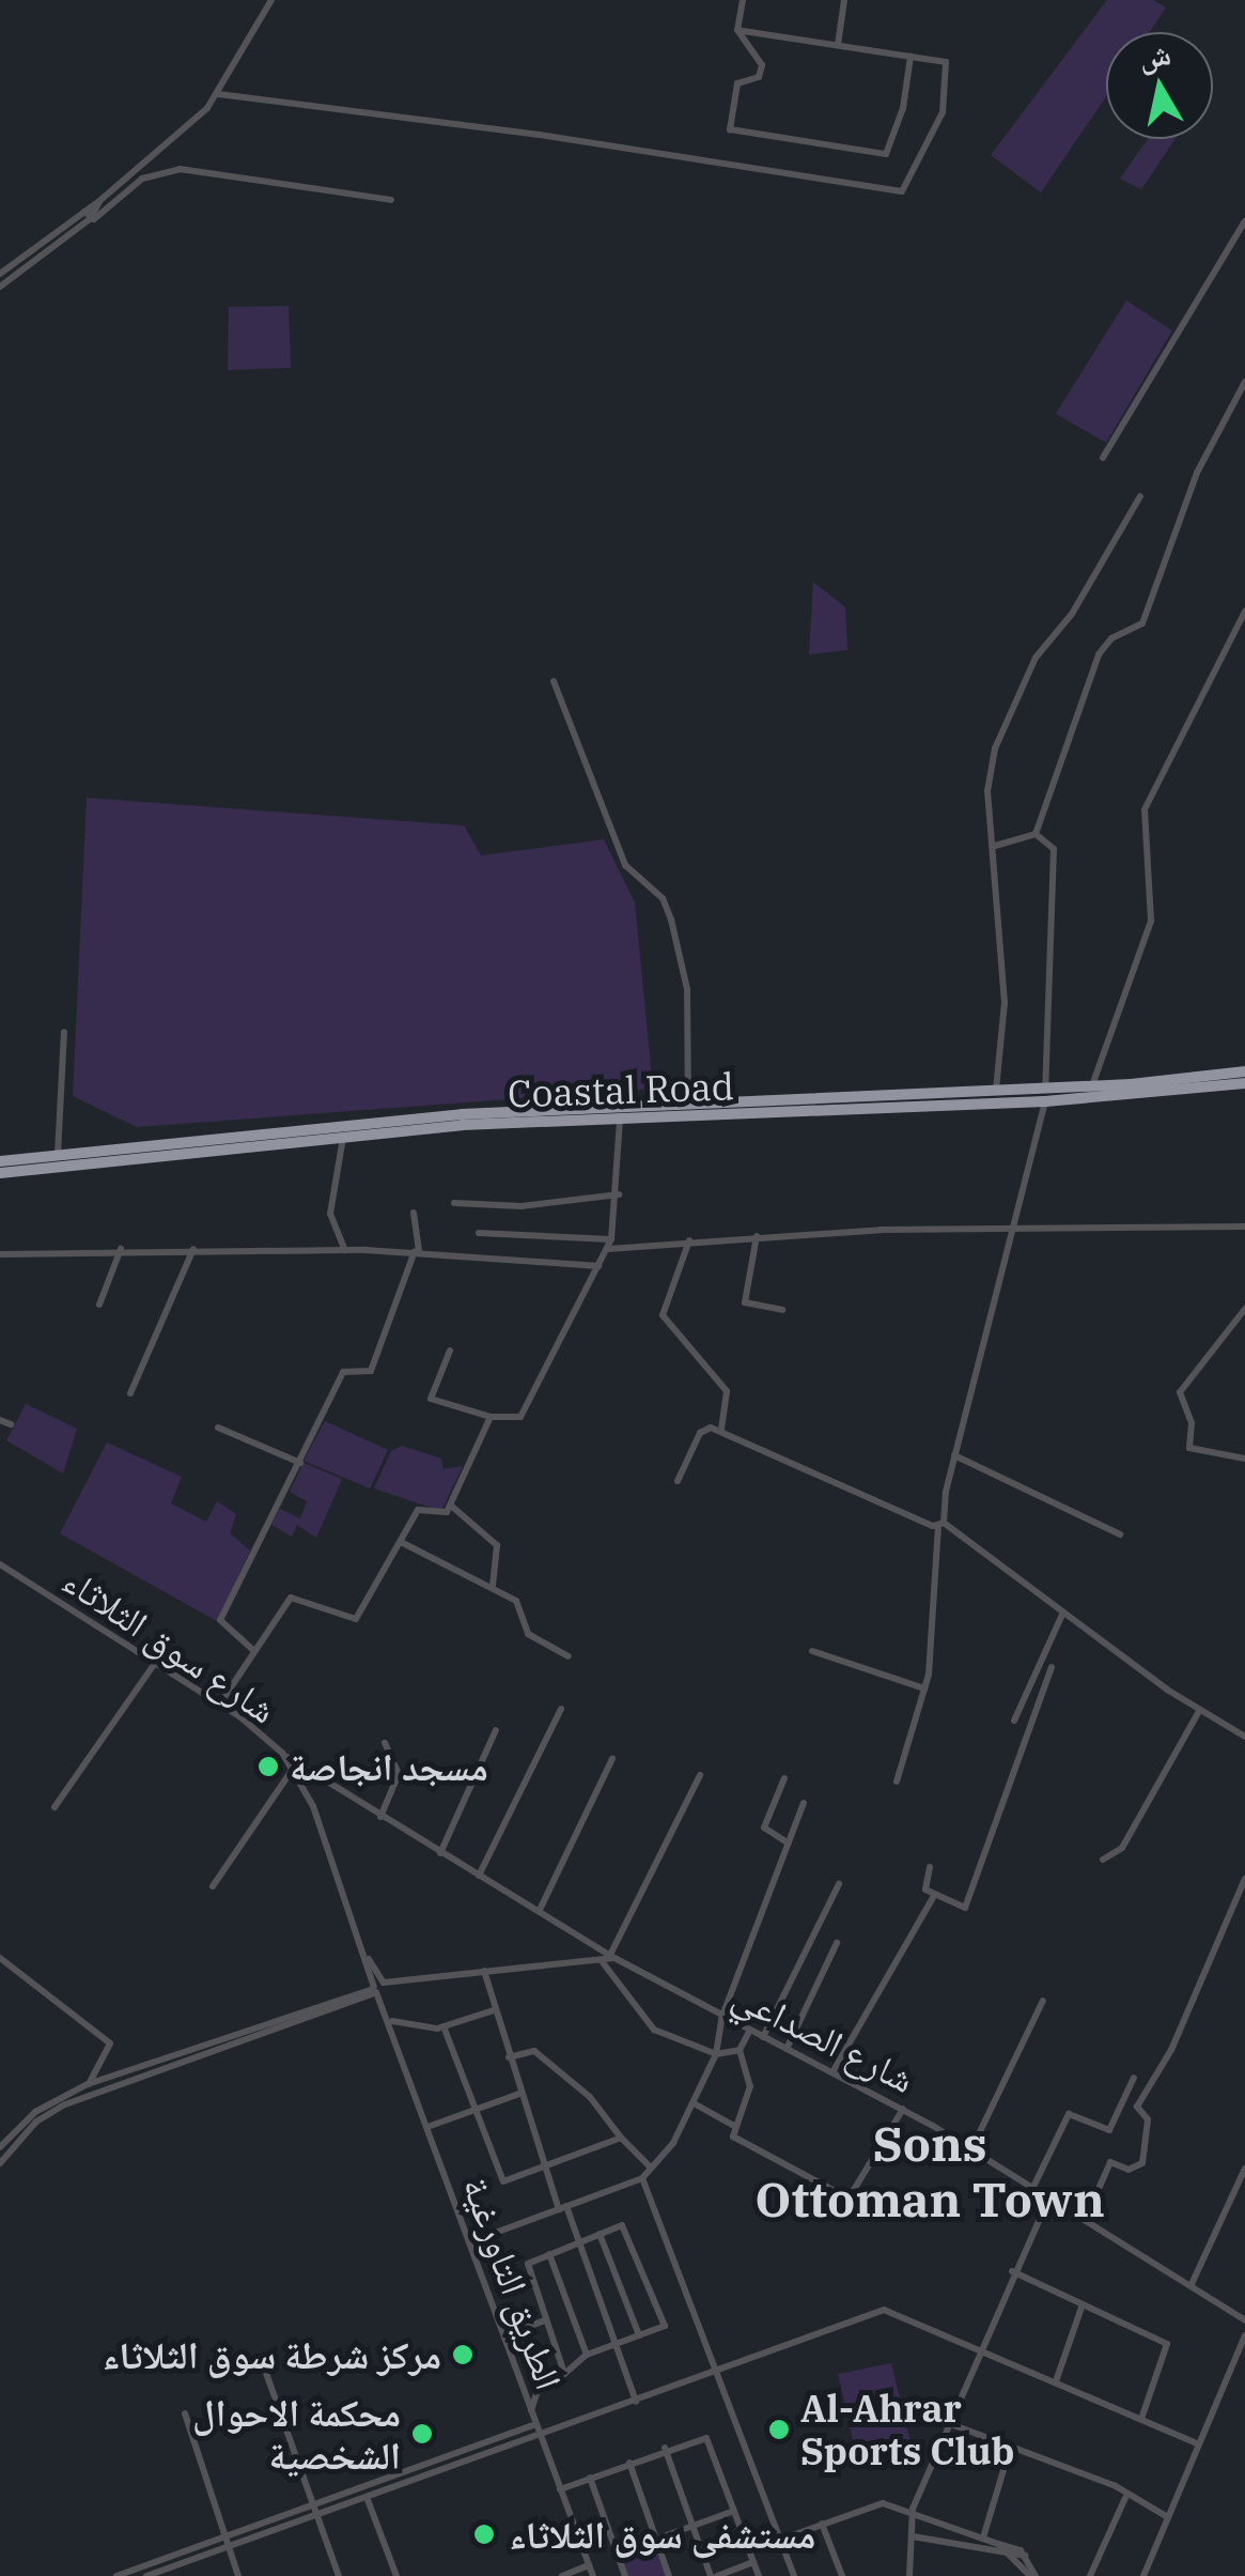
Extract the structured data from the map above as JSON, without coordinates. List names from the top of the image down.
{
  "streets": {
    "highway": ["Coastal Road"],
    "street": ["شارع سوق الثلاثاء", "شارع الصداعي", "الطريق التاورغية"]
  },
  "crossings": [
    ["شارع سوق الثلاثاء", "شارع الصداعي"],
    ["شارع سوق الثلاثاء", "الطريق التاورغية"]
  ],
  "districts": ["Sons Ottoman Town"],
  "places": [
    "مسجد انجاصة",
    "مركز شرطة سوق الثلاثاء",
    "Al-Ahrar Sports Club",
    "محكمة الاحوال الشخصية",
    "مستشفى سوق الثلاثاء"
  ],
  "north": "top"
}
